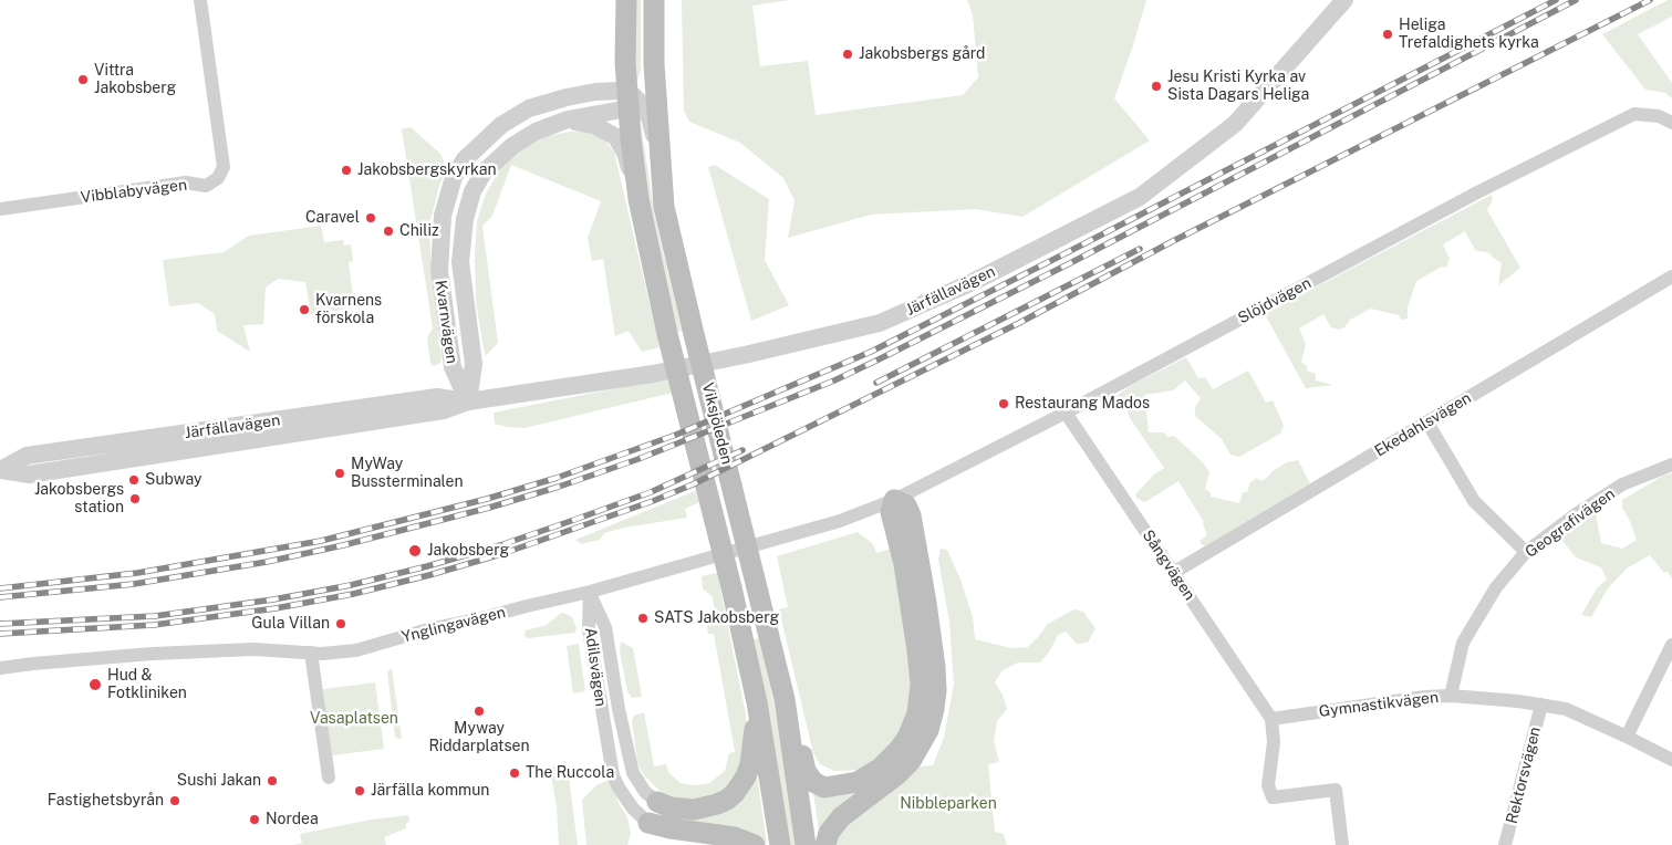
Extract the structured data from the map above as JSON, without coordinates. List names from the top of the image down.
{
  "streets": {
    "main road": ["Viksjöleden"],
    "street": [
      "Vibblabyvägen",
      "Järfällavägen",
      "Slöjdvägen",
      "Kvarnvägen",
      "Ekedahlsvägen",
      "Geografivägen",
      "Sångvägen",
      "Ynglingavägen",
      "Adilsvägen",
      "Gymnastikvägen",
      "Rektorsvägen"
    ]
  },
  "crossings": [
    ["Järfällavägen", "Kvarnvägen"],
    ["Slöjdvägen", "Sångvägen"],
    ["Slöjdvägen", "Ynglingavägen"],
    ["Kvarnvägen", "Viksjöleden"],
    ["Ekedahlsvägen", "Sångvägen"],
    ["Geografivägen", "Gymnastikvägen"],
    ["Sångvägen", "Gymnastikvägen"],
    ["Ynglingavägen", "Adilsvägen"],
    ["Gymnastikvägen", "Rektorsvägen"]
  ],
  "parks": ["Vasaplatsen", "Nibbleparken"],
  "places": [
    "Heliga Trefaldighets kyrka",
    "Jakobsbergs gård",
    "Vittra Jakobsberg",
    "Jesu Kristi Kyrka av Sista Dagars Heliga",
    "Jakobsbergskyrkan",
    "Caravel",
    "Chiliz",
    "Kvarnens förskola",
    "Restaurang Mados",
    "MyWay Bussterminalen",
    "Subway",
    "Jakobsbergs station",
    "Jakobsberg",
    "SATS Jakobsberg",
    "Gula Villan",
    "Hud & Fotkliniken",
    "Myway Riddarplatsen",
    "The Ruccola",
    "Sushi Jakan",
    "Järfälla kommun",
    "Fastighetsbyrån",
    "Nordea"
  ]
}
